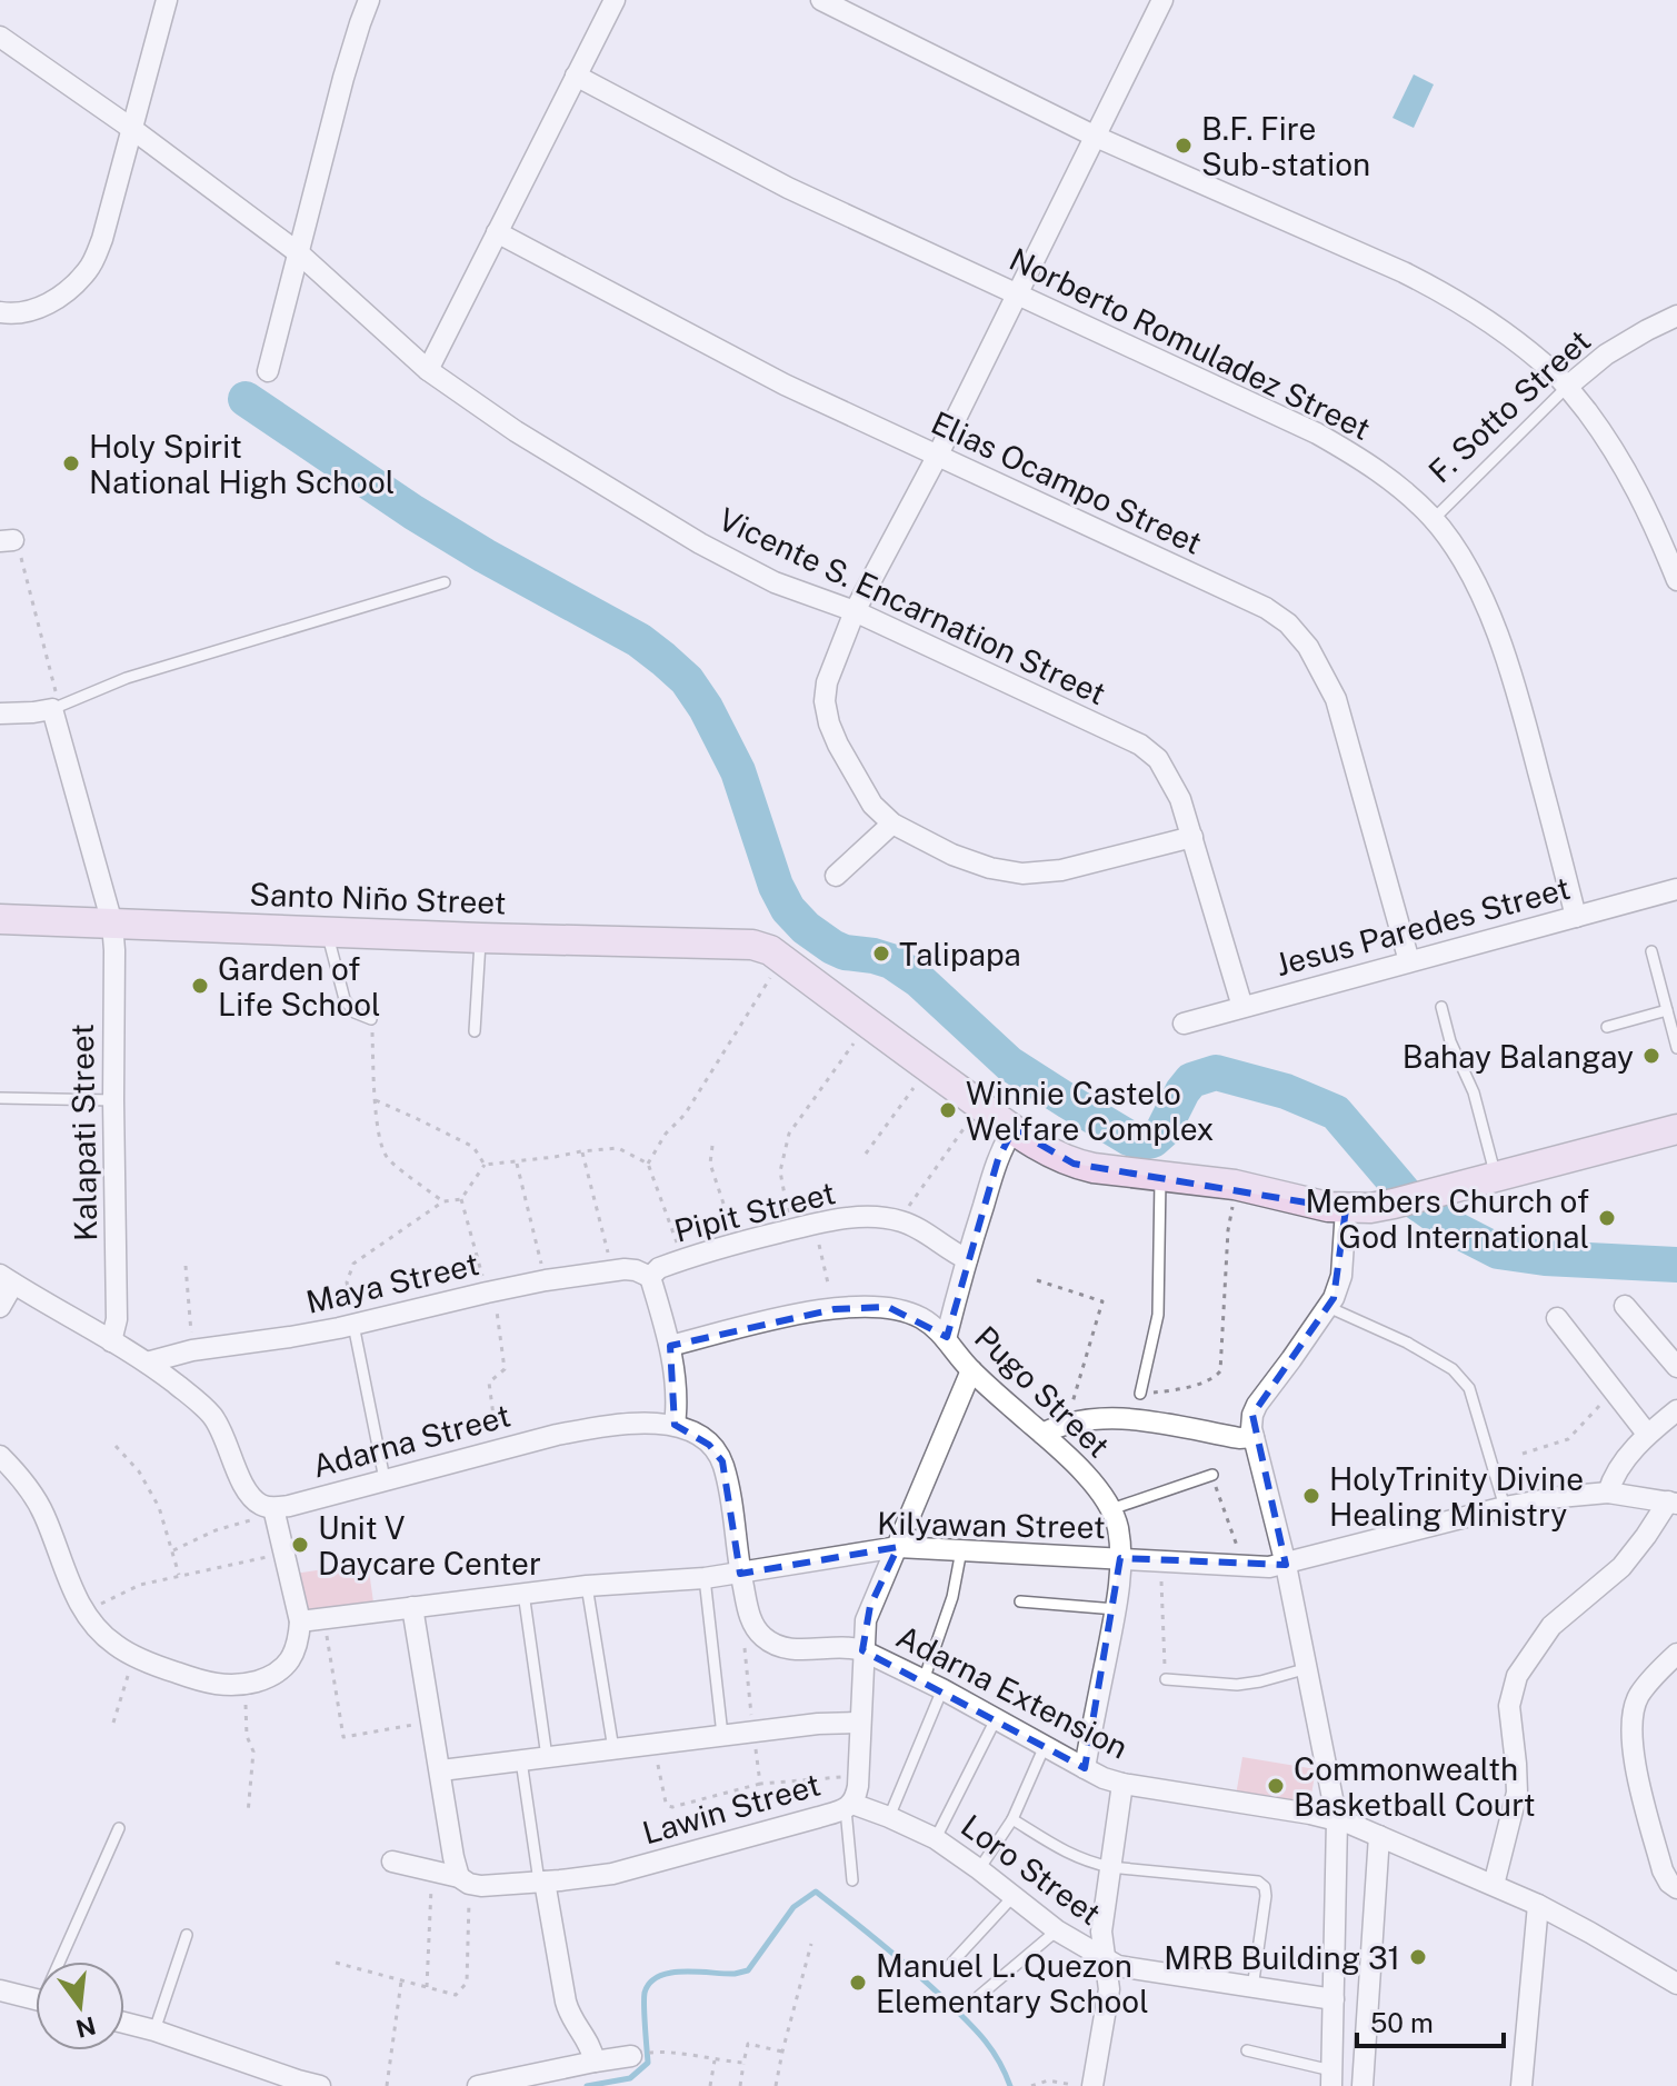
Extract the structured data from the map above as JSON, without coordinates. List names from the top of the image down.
{
  "streets": {
    "main road": ["Santo Niño Street"],
    "street": [
      "Norberto Romuladez Street",
      "F. Sotto Street",
      "Elias Ocampo Street",
      "Vicente S. Encarnation Street",
      "Jesus Paredes Street",
      "Kalapati Street",
      "Pipit Street",
      "Maya Street",
      "Pugo Street",
      "Adarna Street",
      "Kilyawan Street",
      "Adarna Extension",
      "Lawin Street",
      "Loro Street"
    ]
  },
  "crossings": [
    ["Norberto Romuladez Street", "F. Sotto Street"],
    ["Norberto Romuladez Street", "Jesus Paredes Street"],
    ["Elias Ocampo Street", "Jesus Paredes Street"],
    ["Vicente S. Encarnation Street", "Jesus Paredes Street"],
    ["Santo Niño Street", "Kalapati Street"],
    ["Pipit Street", "Maya Street"],
    ["Pipit Street", "Pugo Street"],
    ["Pipit Street", "Adarna Street"],
    ["Pugo Street", "Kilyawan Street"],
    ["Pugo Street", "Adarna Extension"],
    ["Pugo Street", "Lawin Street"],
    ["Kilyawan Street", "Lawin Street"],
    ["Adarna Extension", "Lawin Street"],
    ["Lawin Street", "Loro Street"]
  ],
  "places": [
    "B.F. Fire Sub-station",
    "Holy Spirit National High School",
    "Talipapa",
    "Garden of Life School",
    "Bahay Balangay",
    "Winnie Castelo Welfare Complex",
    "Members Church of God International",
    "HolyTrinity Divine Healing Ministry",
    "Unit V Daycare Center",
    "Commonwealth Basketball Court",
    "MRB Building 31",
    "Manuel L. Quezon Elementary School"
  ],
  "scale_bar": "50 m",
  "north": "bottom"
}
